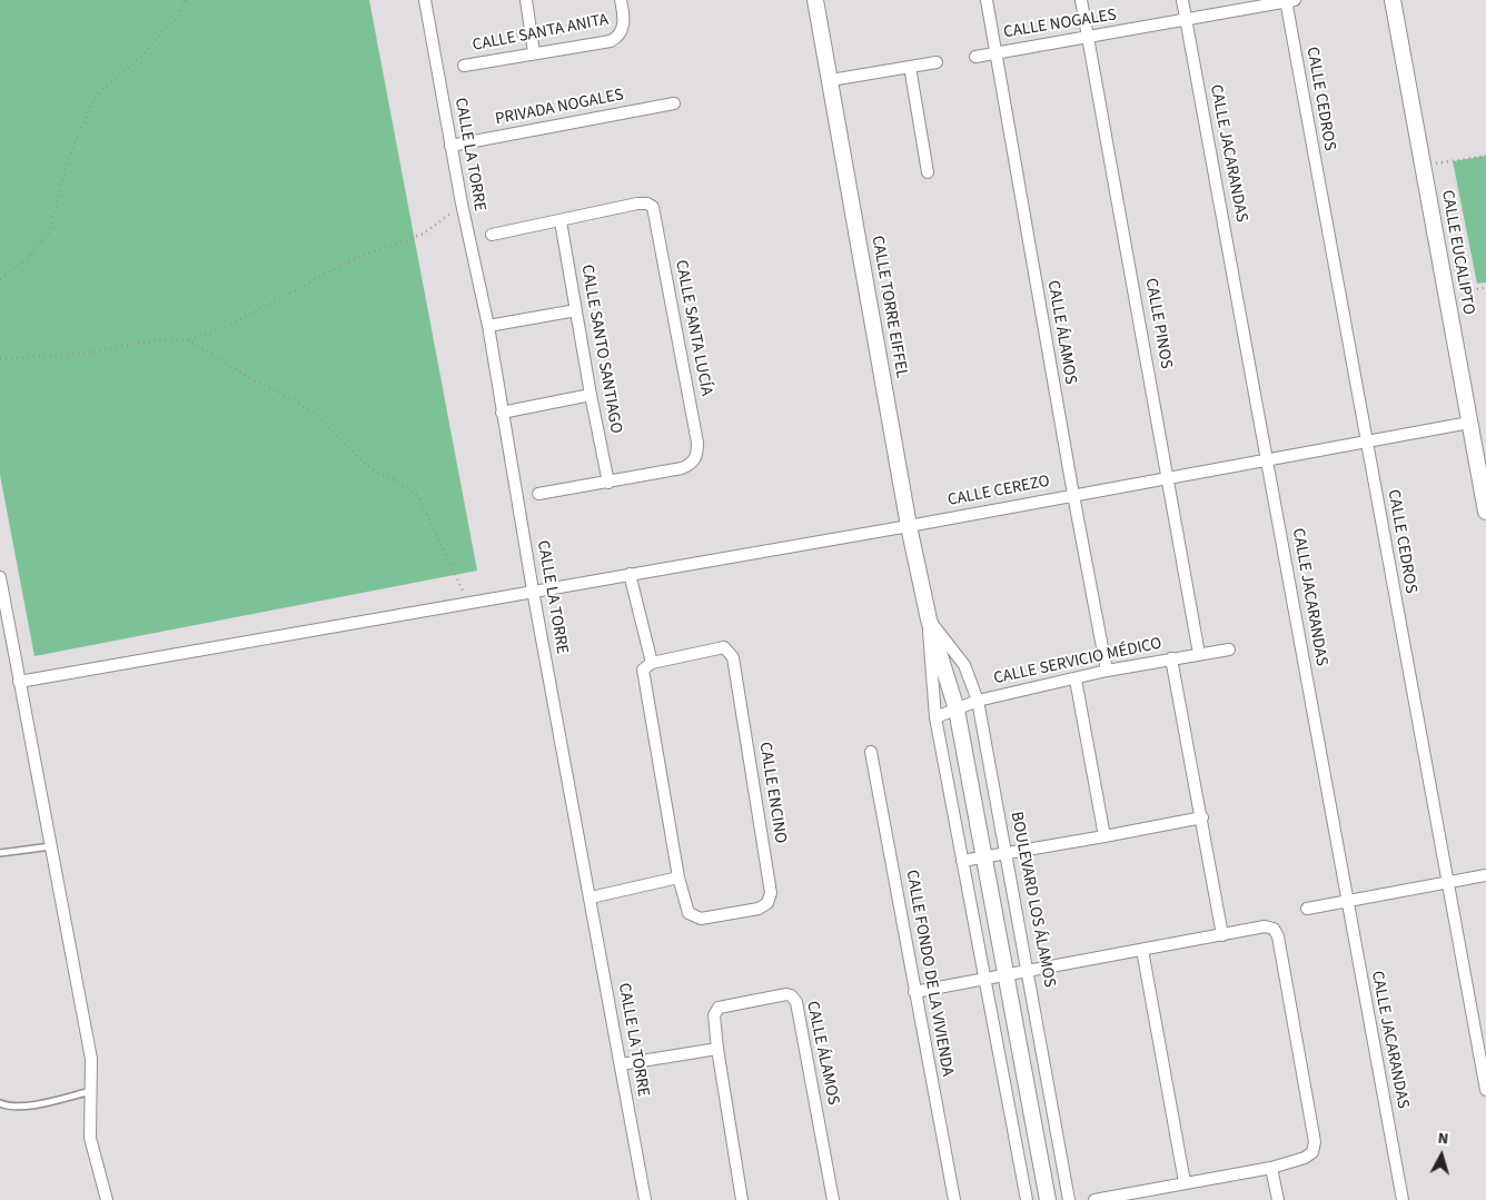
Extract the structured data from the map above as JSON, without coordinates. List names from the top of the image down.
{
  "streets": {
    "street": [
      "CALLE NOGALES",
      "CALLE SANTA ANITA",
      "CALLE CEDROS",
      "PRIVADA NOGALES",
      "CALLE JACARANDAS",
      "CALLE LA TORRE",
      "CALLE EUCALIPTO",
      "CALLE TORRE EIFFEL",
      "CALLE PINOS",
      "CALLE SANTA LUCÍA",
      "CALLE ÁLAMOS",
      "CALLE SANTO SANTIAGO",
      "CALLE CEREZO",
      "CALLE SERVICIO MÉDICO",
      "CALLE ENCINO",
      "BOULEVARD LOS ÁLAMOS",
      "CALLE FONDO DE LA VIVIENDA"
    ]
  },
  "crossings": [
    ["CALLE NOGALES", "CALLE CEDROS"],
    ["CALLE NOGALES", "CALLE JACARANDAS"],
    ["CALLE NOGALES", "CALLE PINOS"],
    ["CALLE NOGALES", "CALLE ÁLAMOS"],
    ["CALLE CEDROS", "CALLE CEREZO"],
    ["PRIVADA NOGALES", "CALLE LA TORRE"],
    ["CALLE JACARANDAS", "CALLE CEREZO"],
    ["CALLE LA TORRE", "CALLE CEREZO"],
    ["CALLE EUCALIPTO", "CALLE CEREZO"],
    ["CALLE TORRE EIFFEL", "CALLE CEREZO"],
    ["CALLE TORRE EIFFEL", "BOULEVARD LOS ÁLAMOS"],
    ["CALLE PINOS", "CALLE CEREZO"],
    ["CALLE PINOS", "CALLE SERVICIO MÉDICO"],
    ["CALLE SANTA LUCÍA", "CALLE SANTO SANTIAGO"],
    ["CALLE ÁLAMOS", "CALLE CEREZO"],
    ["CALLE ÁLAMOS", "CALLE SERVICIO MÉDICO"],
    ["CALLE CEREZO", "CALLE ENCINO"],
    ["CALLE SERVICIO MÉDICO", "BOULEVARD LOS ÁLAMOS"]
  ],
  "north": "top"
}
